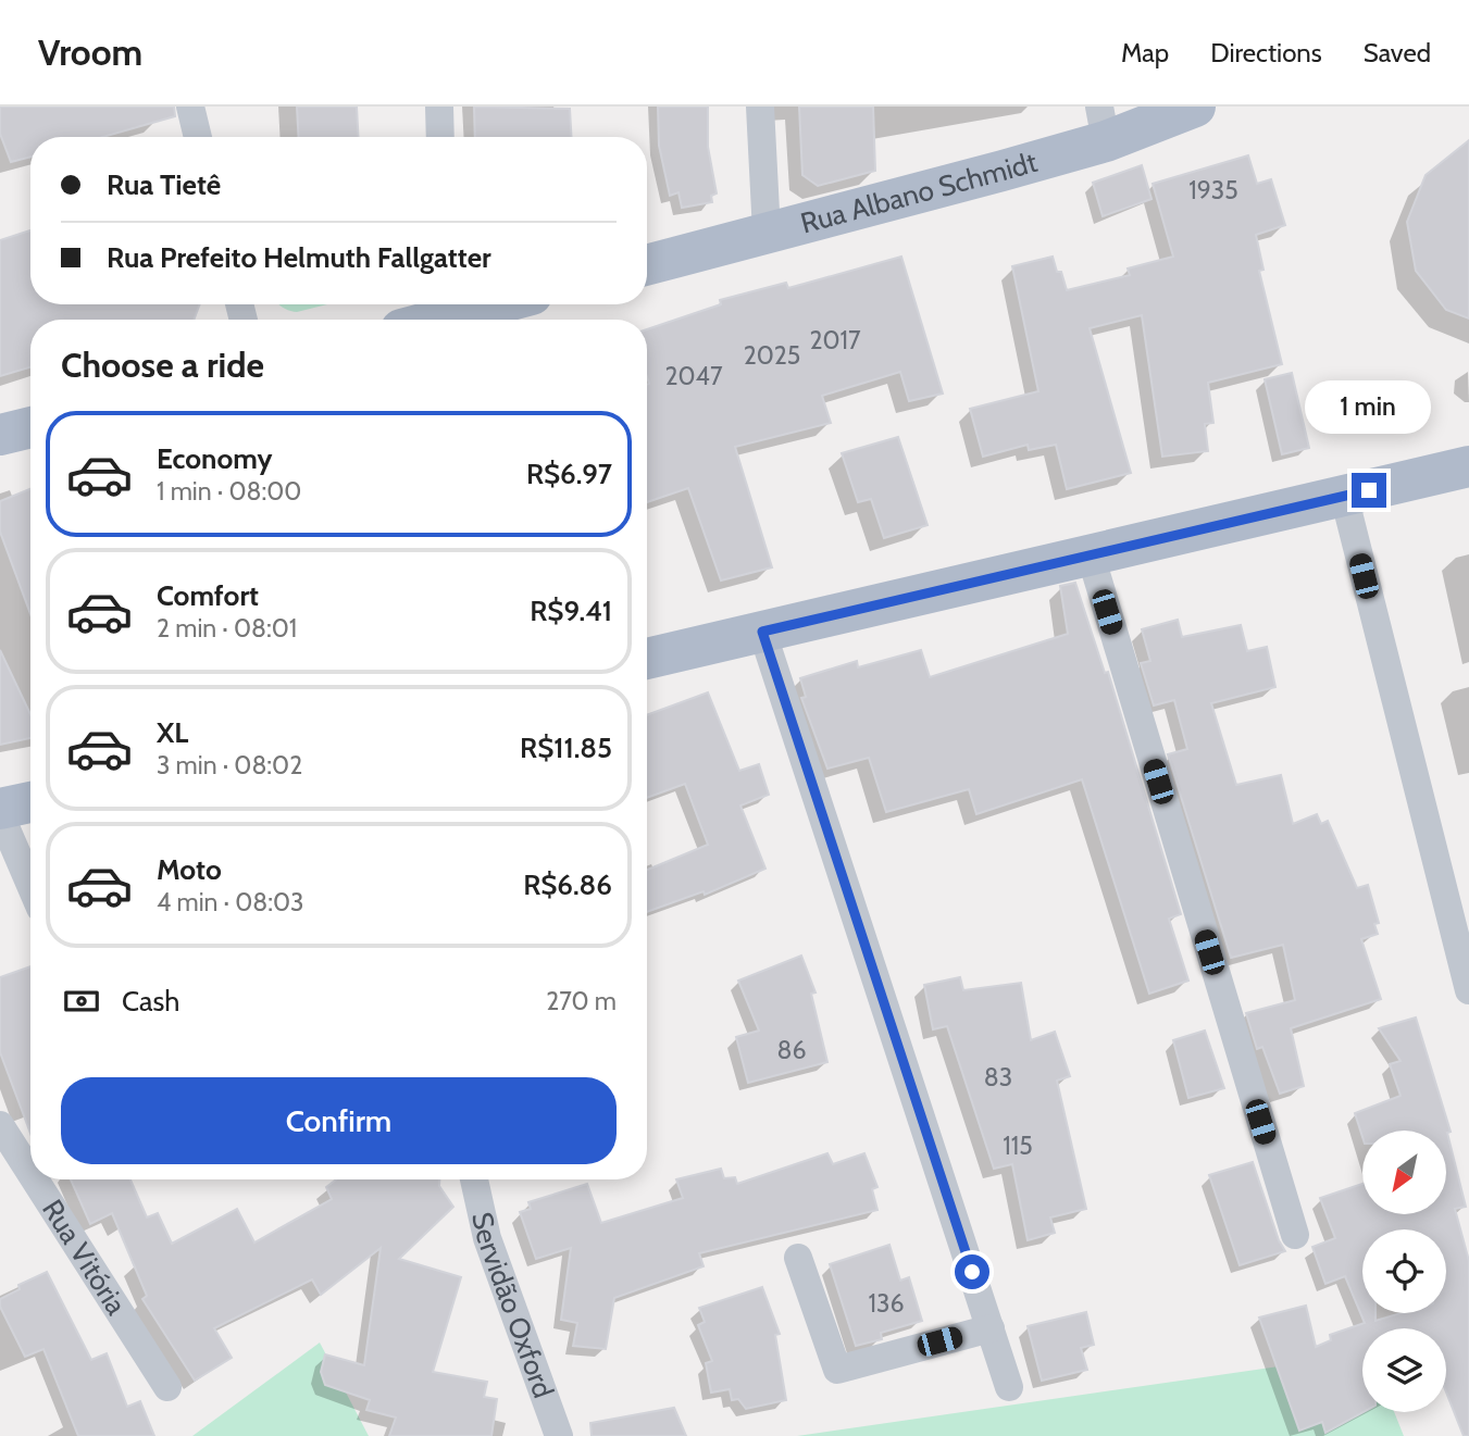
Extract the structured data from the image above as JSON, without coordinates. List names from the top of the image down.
{
  "streets": {
    "main road": ["Rua Albano Schmidt"],
    "street": ["Rua Vitória", "Servidão Oxford"]
  },
  "house_numbers": [
    "1935",
    "2017",
    "2025",
    "2047",
    "86",
    "83",
    "115",
    "136"
  ],
  "north": "bottom left",
  "page": {
    "header": "Vroom",
    "nav": ["Map", "Directions", "Saved"],
    "banner": ["Rua Tietê", "Rua Prefeito Helmuth Fallgatter"],
    "heading": "Choose a ride",
    "bubble": "1 min",
    "list": [
      {
        "name": "Economy",
        "note": "1 min · 08:00",
        "value": "R$6.97"
      },
      {
        "name": "Comfort",
        "note": "2 min · 08:01",
        "value": "R$9.41"
      },
      {
        "name": "XL",
        "note": "3 min · 08:02",
        "value": "R$11.85"
      },
      {
        "name": "Moto",
        "note": "4 min · 08:03",
        "value": "R$6.86"
      }
    ],
    "pay": ["Cash", "270 m"],
    "buttons": "Confirm"
  }
}
